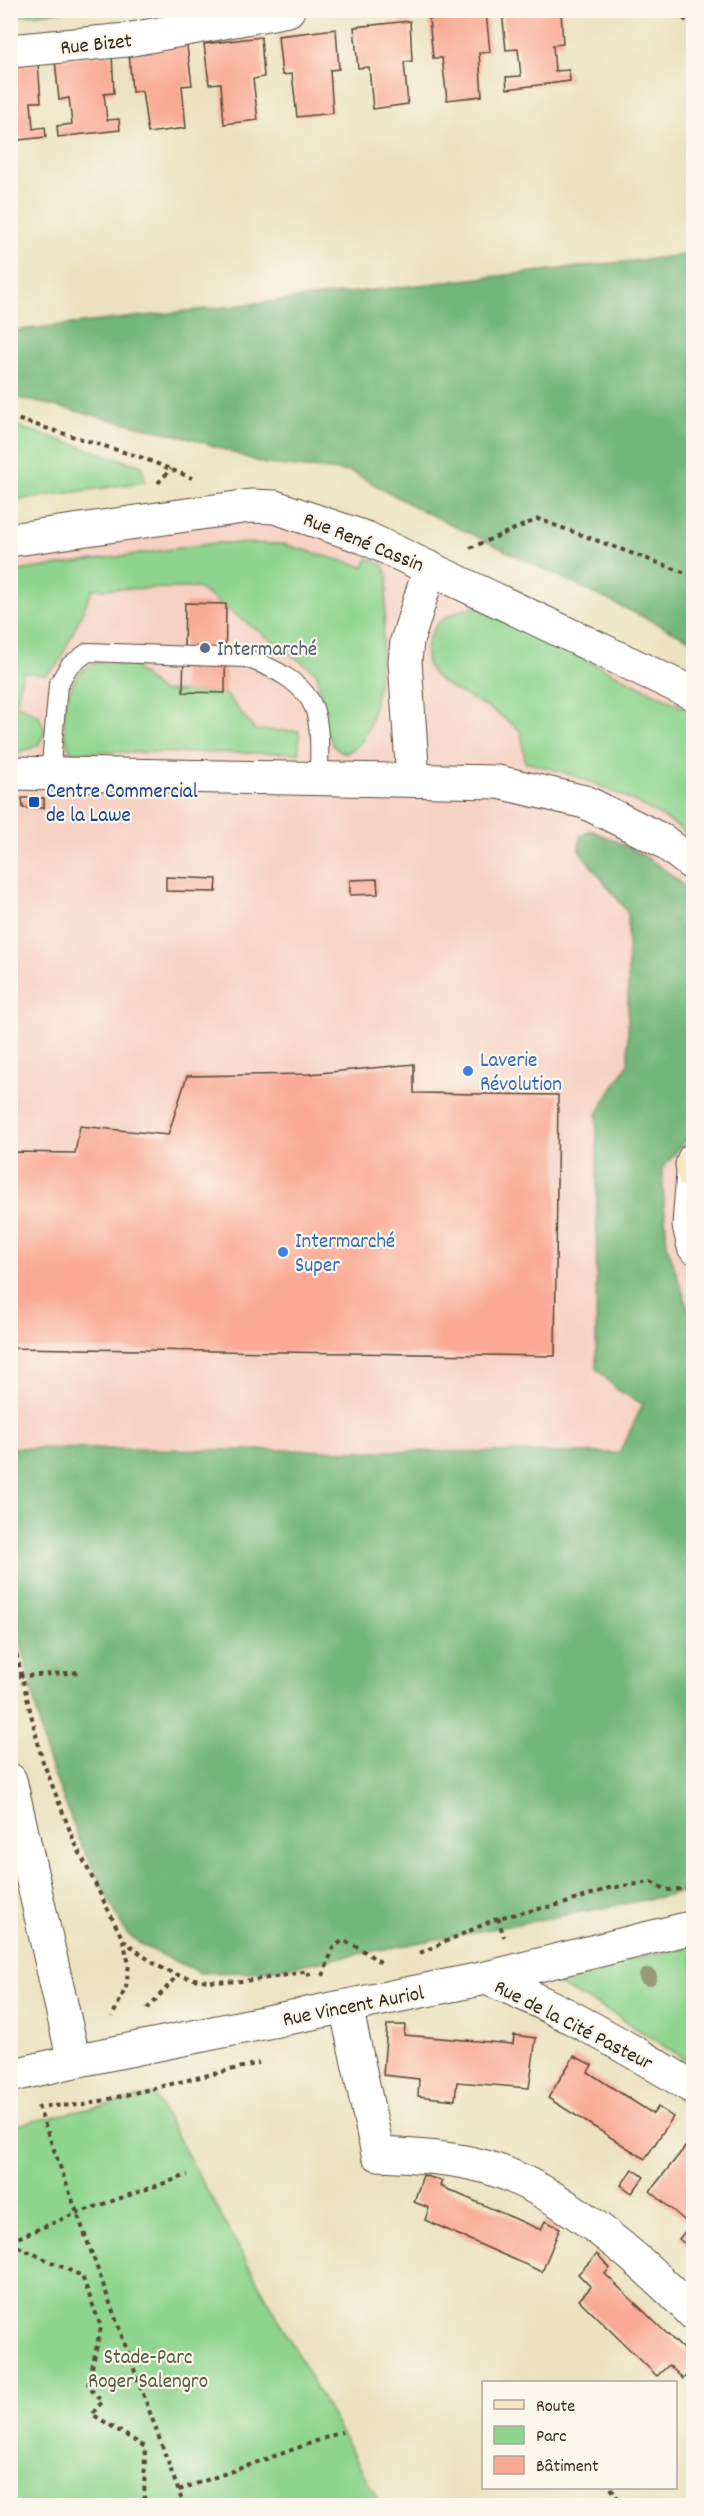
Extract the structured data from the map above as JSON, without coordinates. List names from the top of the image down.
{
  "streets": {
    "street": [
      "Rue Bizet",
      "Rue René Cassin",
      "Rue Vincent Auriol",
      "Rue de la Cité Pasteur"
    ]
  },
  "crossings": [
    ["Rue Vincent Auriol", "Rue de la Cité Pasteur"]
  ],
  "parks": ["Stade-Parc Roger Salengro"],
  "places": {
    "other": ["Intermarché", "Laverie Révolution", "Intermarché Super"],
    "transit": ["Centre Commercial de la Lawe"]
  },
  "legend": ["Route", "Parc", "Bâtiment"]
}
